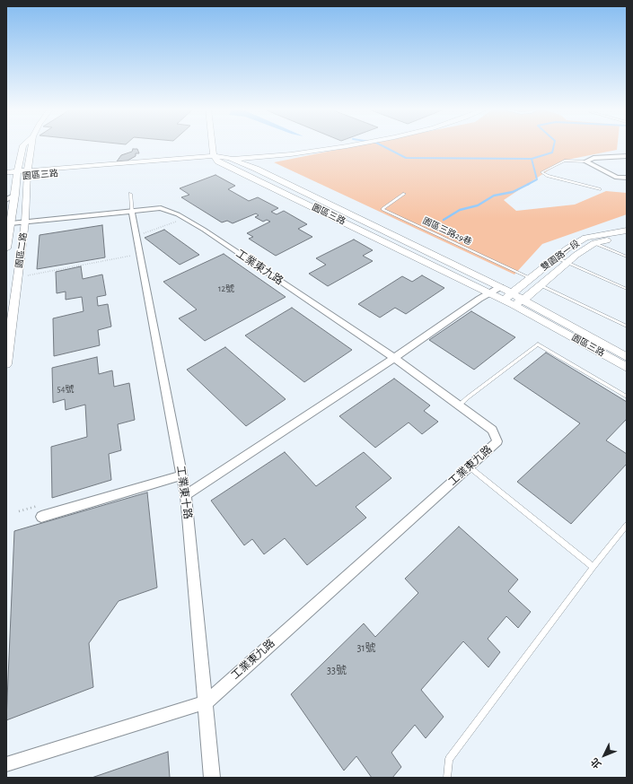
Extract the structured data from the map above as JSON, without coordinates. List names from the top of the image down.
{
  "streets": {
    "street": [
      "園區三路",
      "園區二路",
      "雙園路一段",
      "工業東九路",
      "工業東十路"
    ],
    "lane": ["園區三路29巷"]
  },
  "crossings": [
    ["園區三路", "園區二路"],
    ["園區三路", "雙園路一段"],
    ["園區三路29巷", "雙園路一段"],
    ["園區二路", "工業東九路"],
    ["工業東九路", "工業東十路"]
  ],
  "house_numbers": [
    "12號",
    "54號",
    "31號",
    "33號"
  ],
  "north": "bottom left"
}
